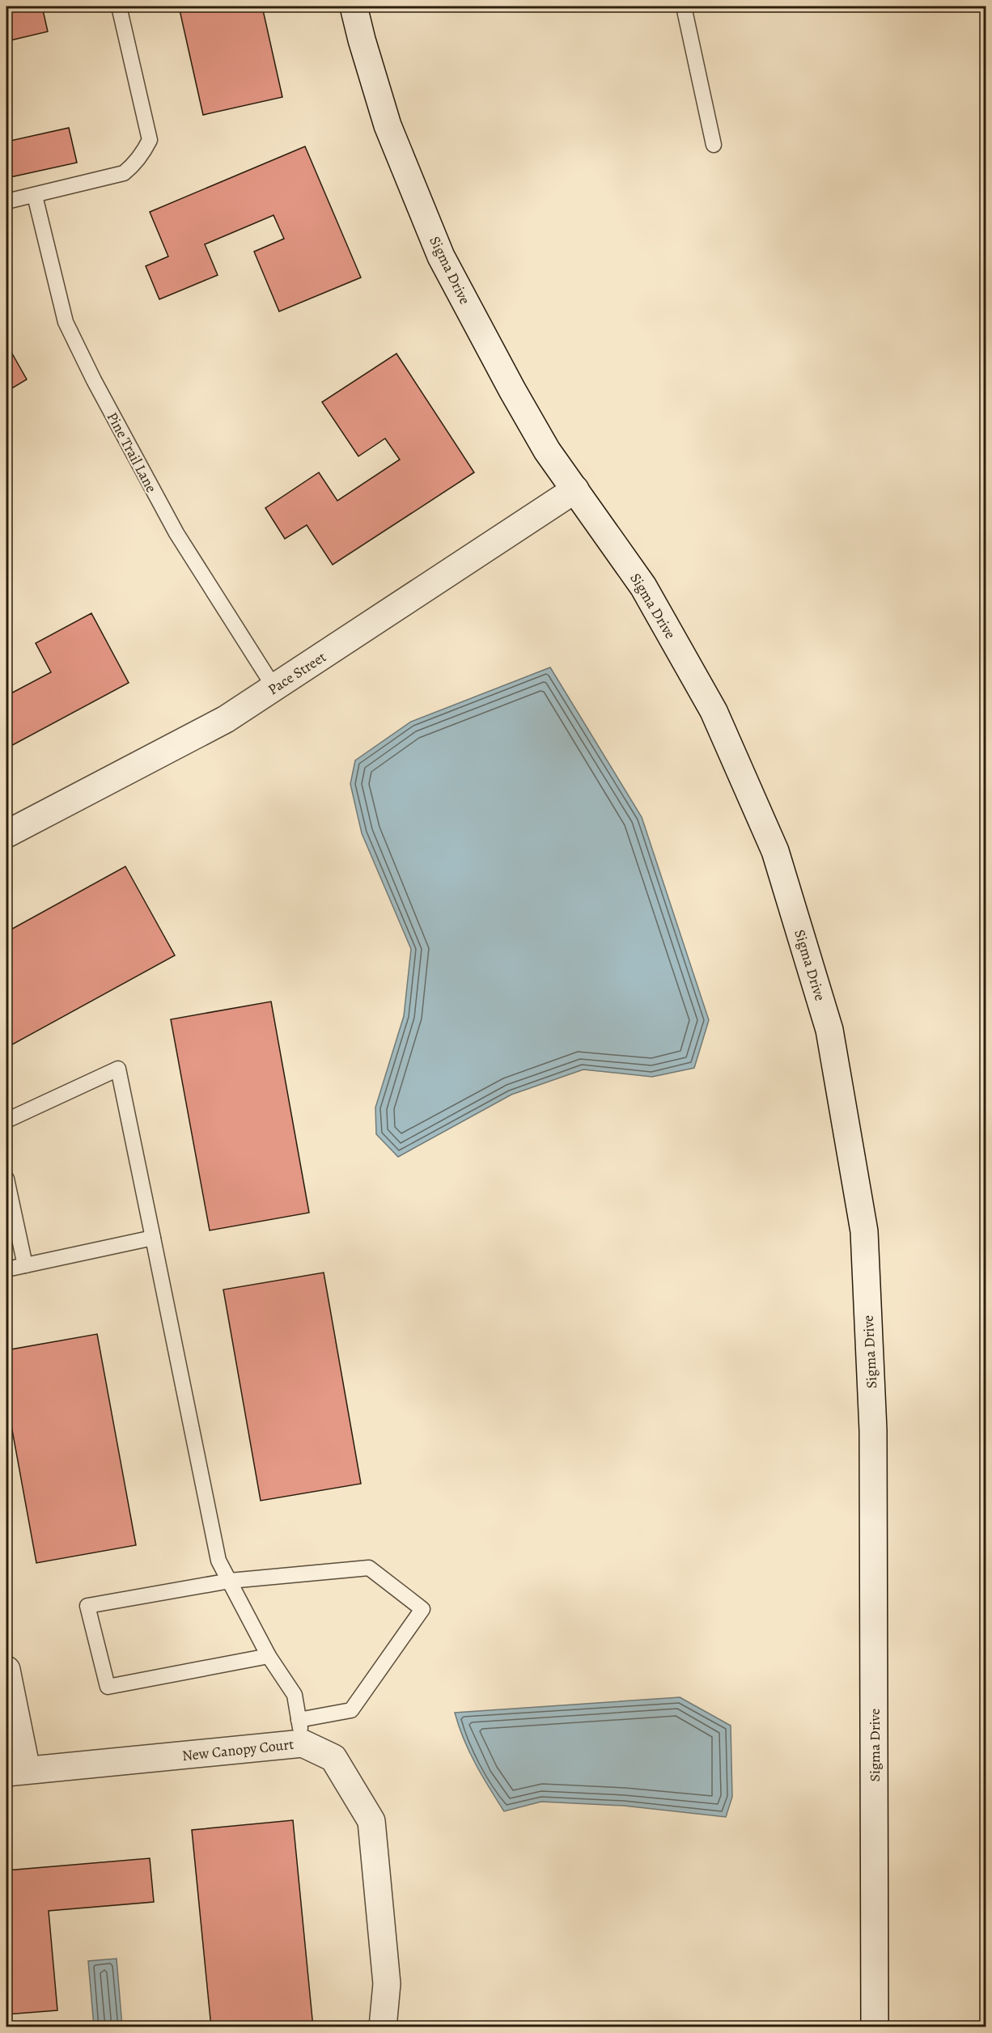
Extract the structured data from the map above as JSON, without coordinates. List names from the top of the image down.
{
  "streets": {
    "street": ["Sigma Drive", "Pace Street", "New Canopy Court"],
    "lane": ["Pine Trail Lane"]
  },
  "crossings": [
    ["Sigma Drive", "Pace Street"],
    ["Pine Trail Lane", "Pace Street"]
  ]
}
